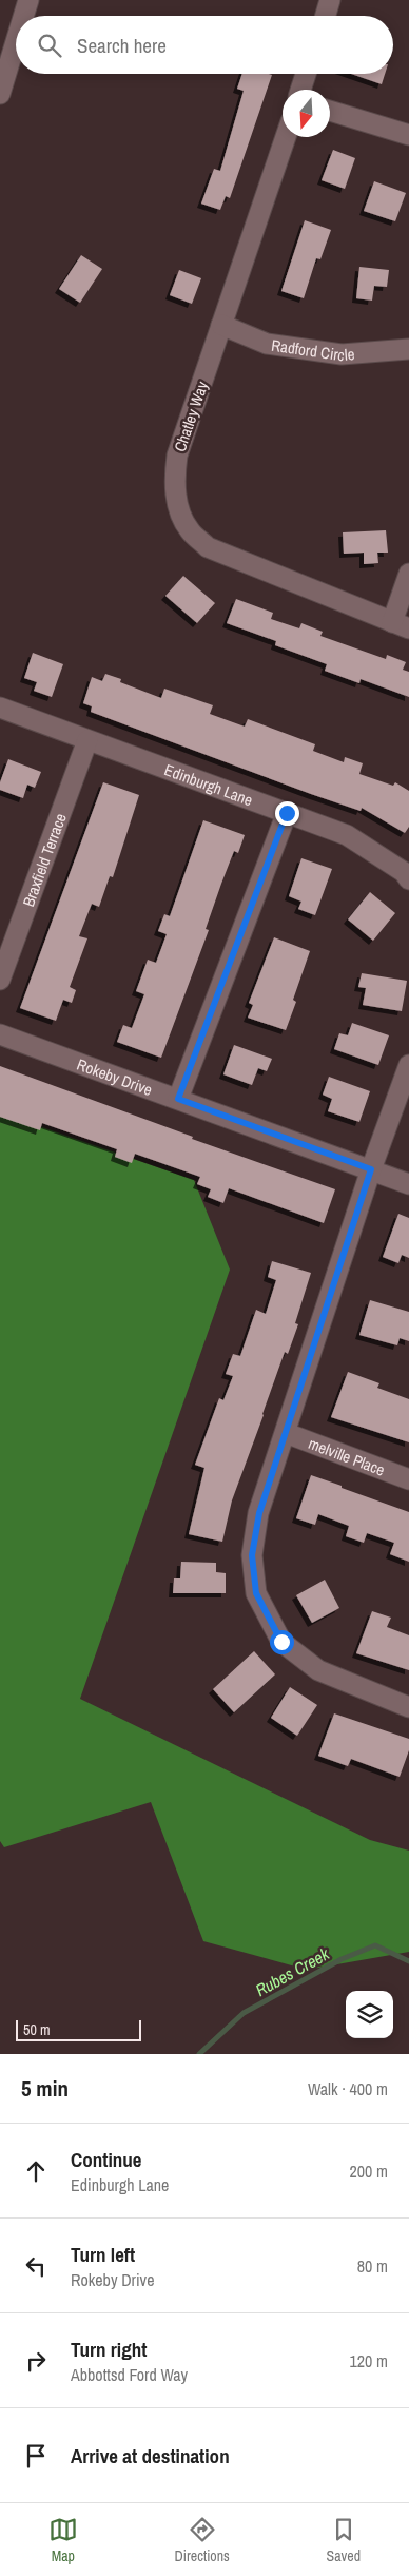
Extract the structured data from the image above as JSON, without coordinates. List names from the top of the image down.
{
  "streets": {
    "street": [
      "Radford Circle",
      "Chatley Way",
      "Edinburgh Lane",
      "Braxfield Terrace",
      "Rokeby Drive",
      "melville Place"
    ]
  },
  "crossings": [
    ["Radford Circle", "Chatley Way"],
    ["Edinburgh Lane", "Braxfield Terrace"]
  ],
  "water": ["Rubes Creek"],
  "scale_bar": "50 m",
  "north": "bottom",
  "page": {
    "search": "Search here",
    "scale": "50 m",
    "heading": ["5 min", "Walk · 400 m"],
    "list": [
      ["Continue", "Edinburgh Lane", "200 m"],
      ["Turn left", "Rokeby Drive", "80 m"],
      ["Turn right", "Abbottsd Ford Way", "120 m"],
      "Arrive at destination"
    ],
    "nav": ["Map", "Directions", "Saved"]
  }
}
